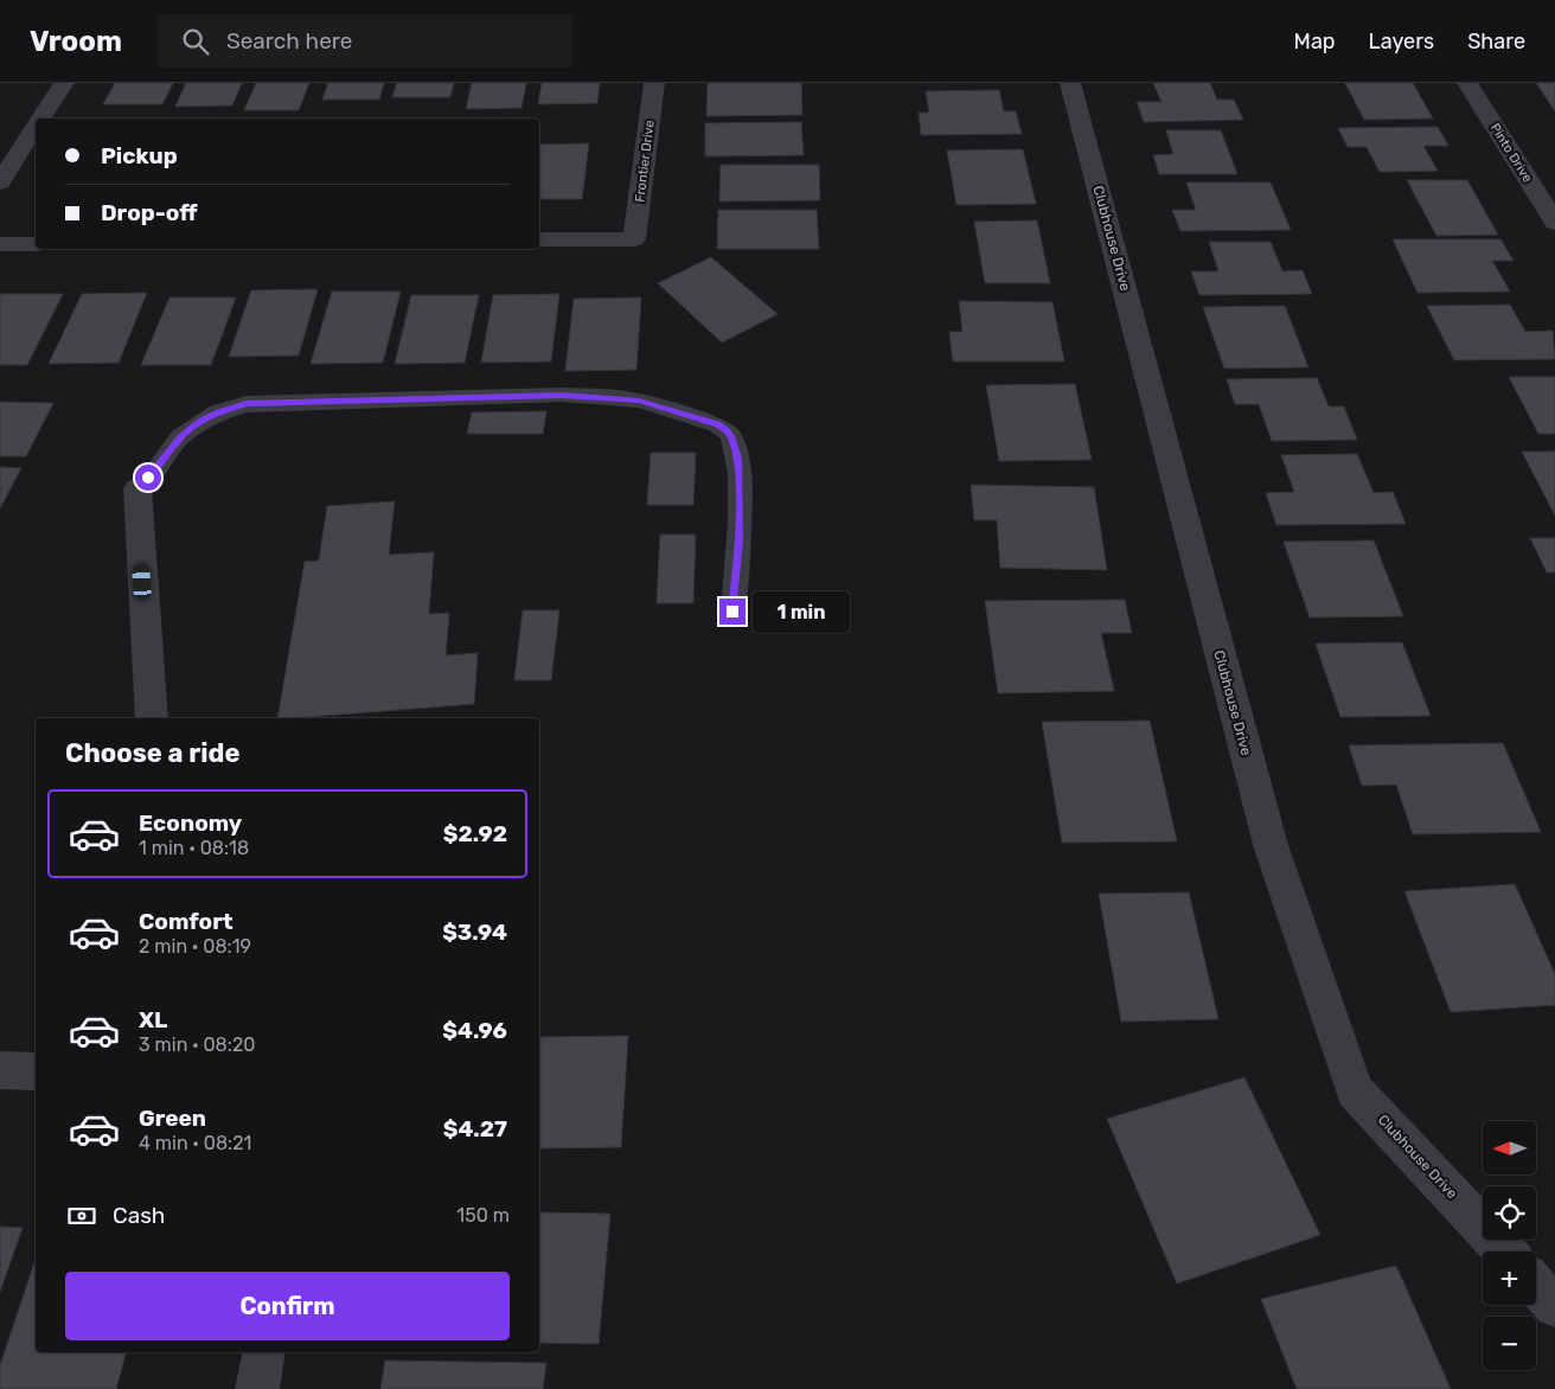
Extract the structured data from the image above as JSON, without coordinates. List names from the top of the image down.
{
  "streets": {
    "street": ["Pinto Drive", "Frontier Drive", "Clubhouse Drive"]
  },
  "north": "left",
  "page": {
    "header": "Vroom",
    "search": "Search here",
    "nav": ["Map", "Layers", "Share"],
    "banner": ["Pickup", "Drop-off"],
    "bubble": "1 min",
    "heading": "Choose a ride",
    "list": [
      {
        "name": "Economy",
        "note": "1 min · 08:18",
        "value": "$2.92"
      },
      {
        "name": "Comfort",
        "note": "2 min · 08:19",
        "value": "$3.94"
      },
      {
        "name": "XL",
        "note": "3 min · 08:20",
        "value": "$4.96"
      },
      {
        "name": "Green",
        "note": "4 min · 08:21",
        "value": "$4.27"
      }
    ],
    "map_buttons": ["+", "−"],
    "pay": ["Cash", "150 m"],
    "buttons": "Confirm"
  }
}
